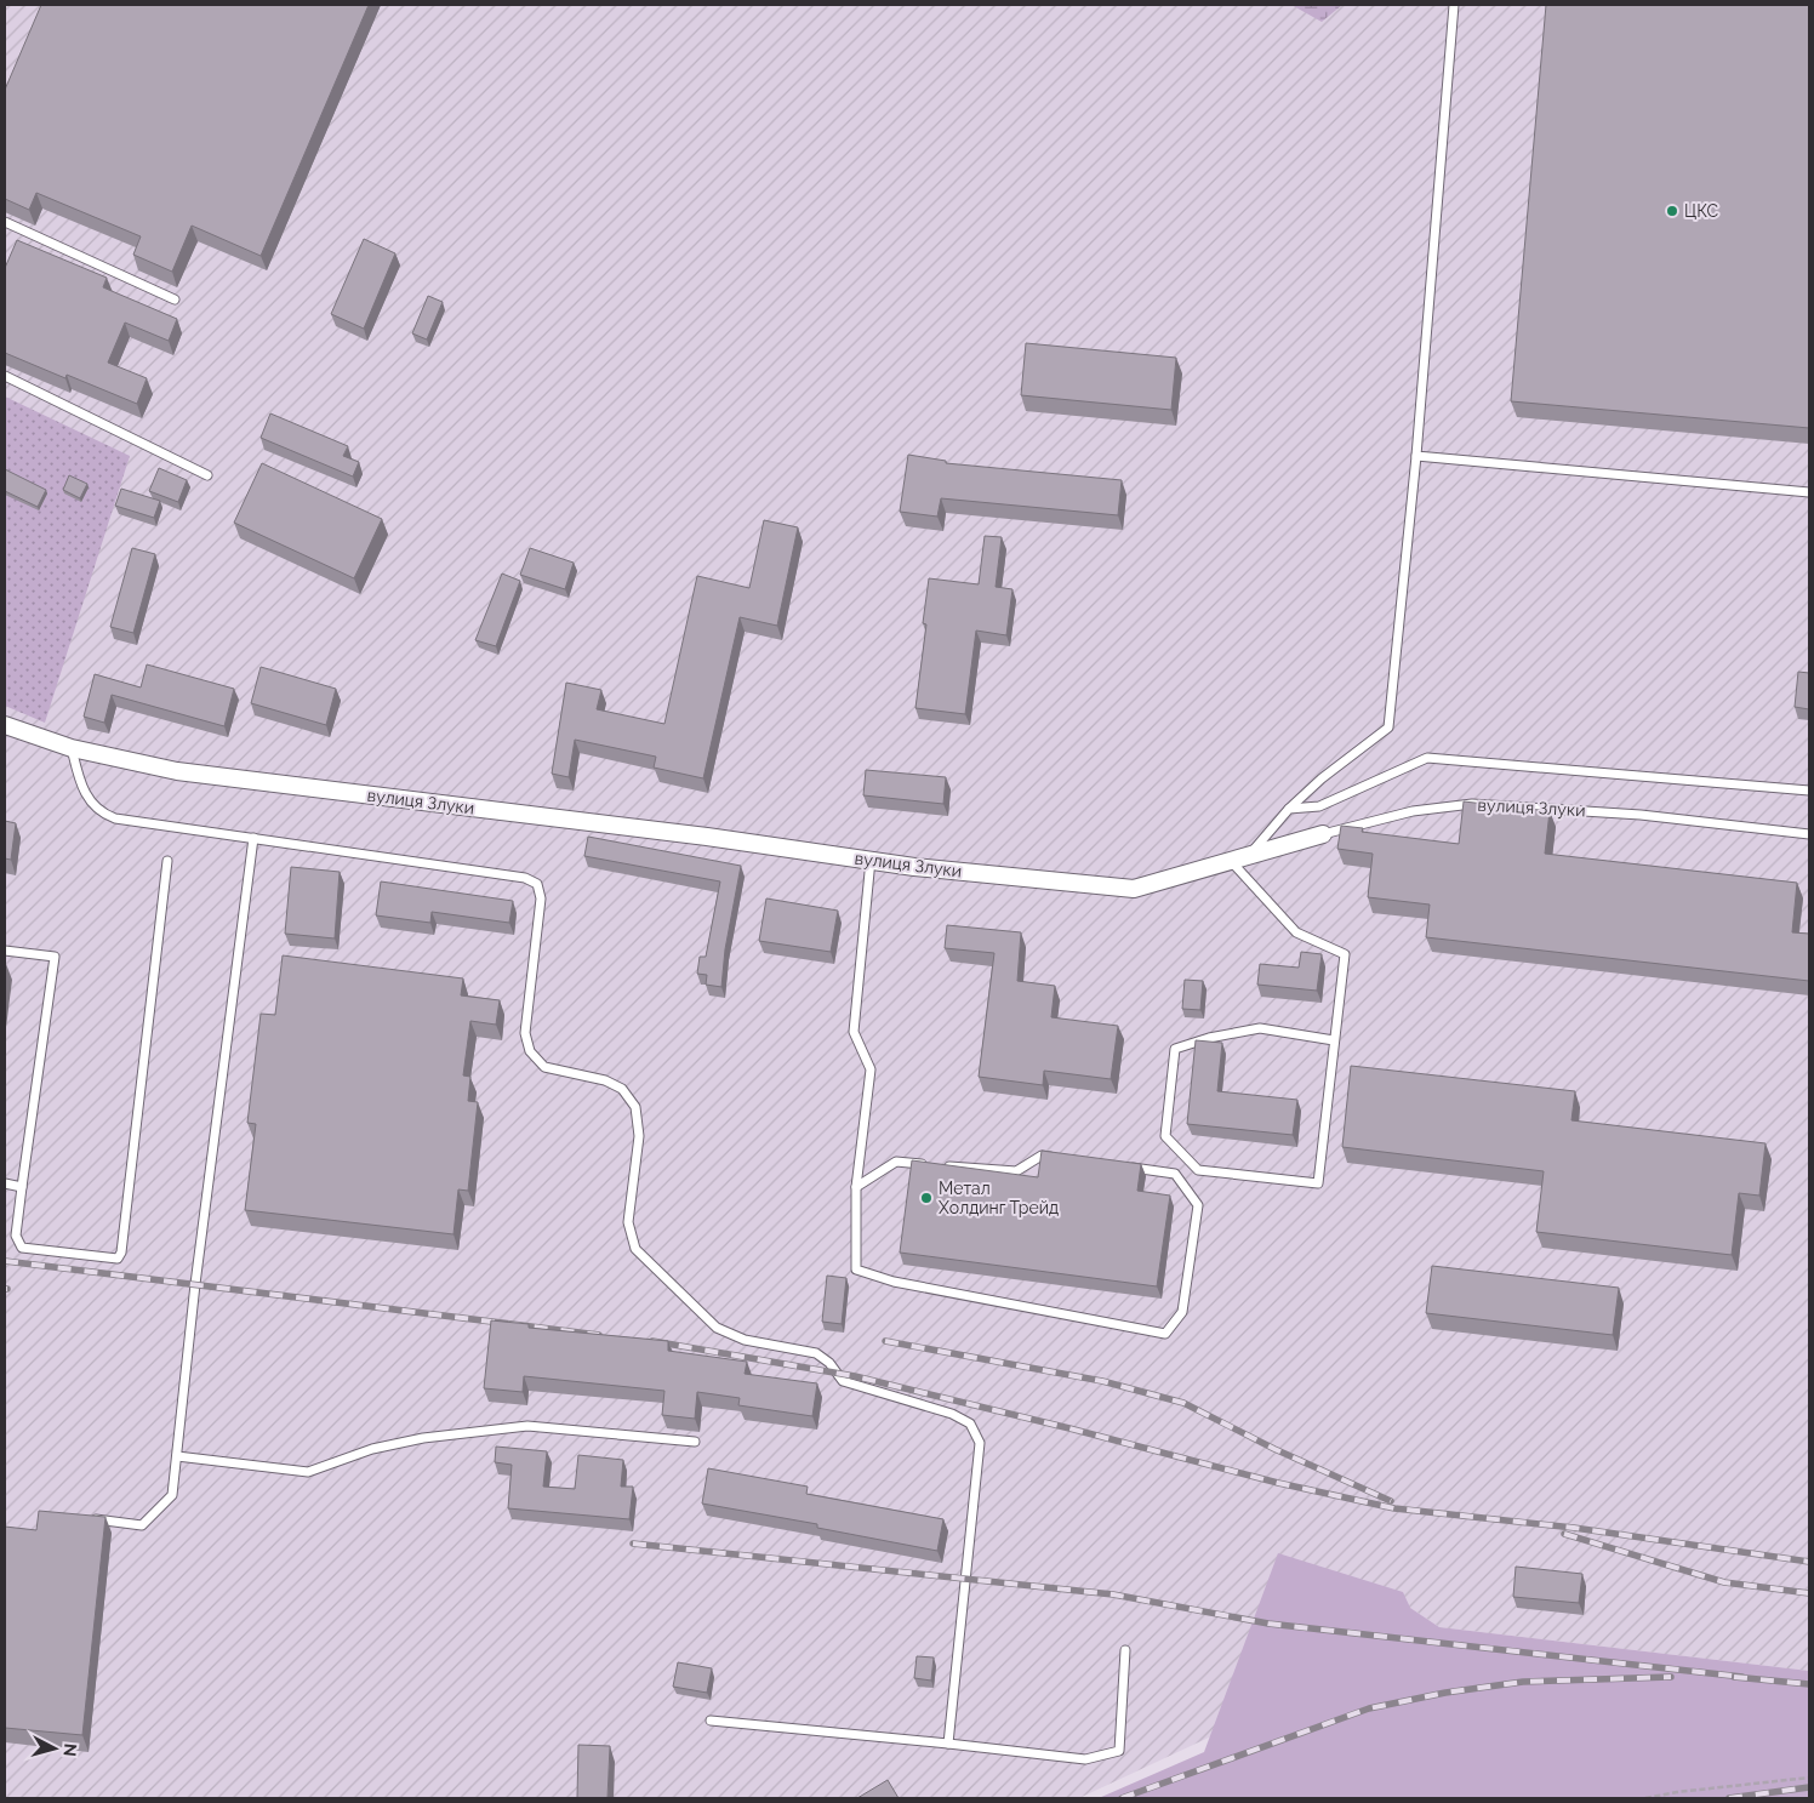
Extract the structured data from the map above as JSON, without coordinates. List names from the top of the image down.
{
  "streets": {
    "street": ["вулиця Злуки"]
  },
  "places": ["ЦКС", "Метал Холдинг Трейд"],
  "north": "right"
}
